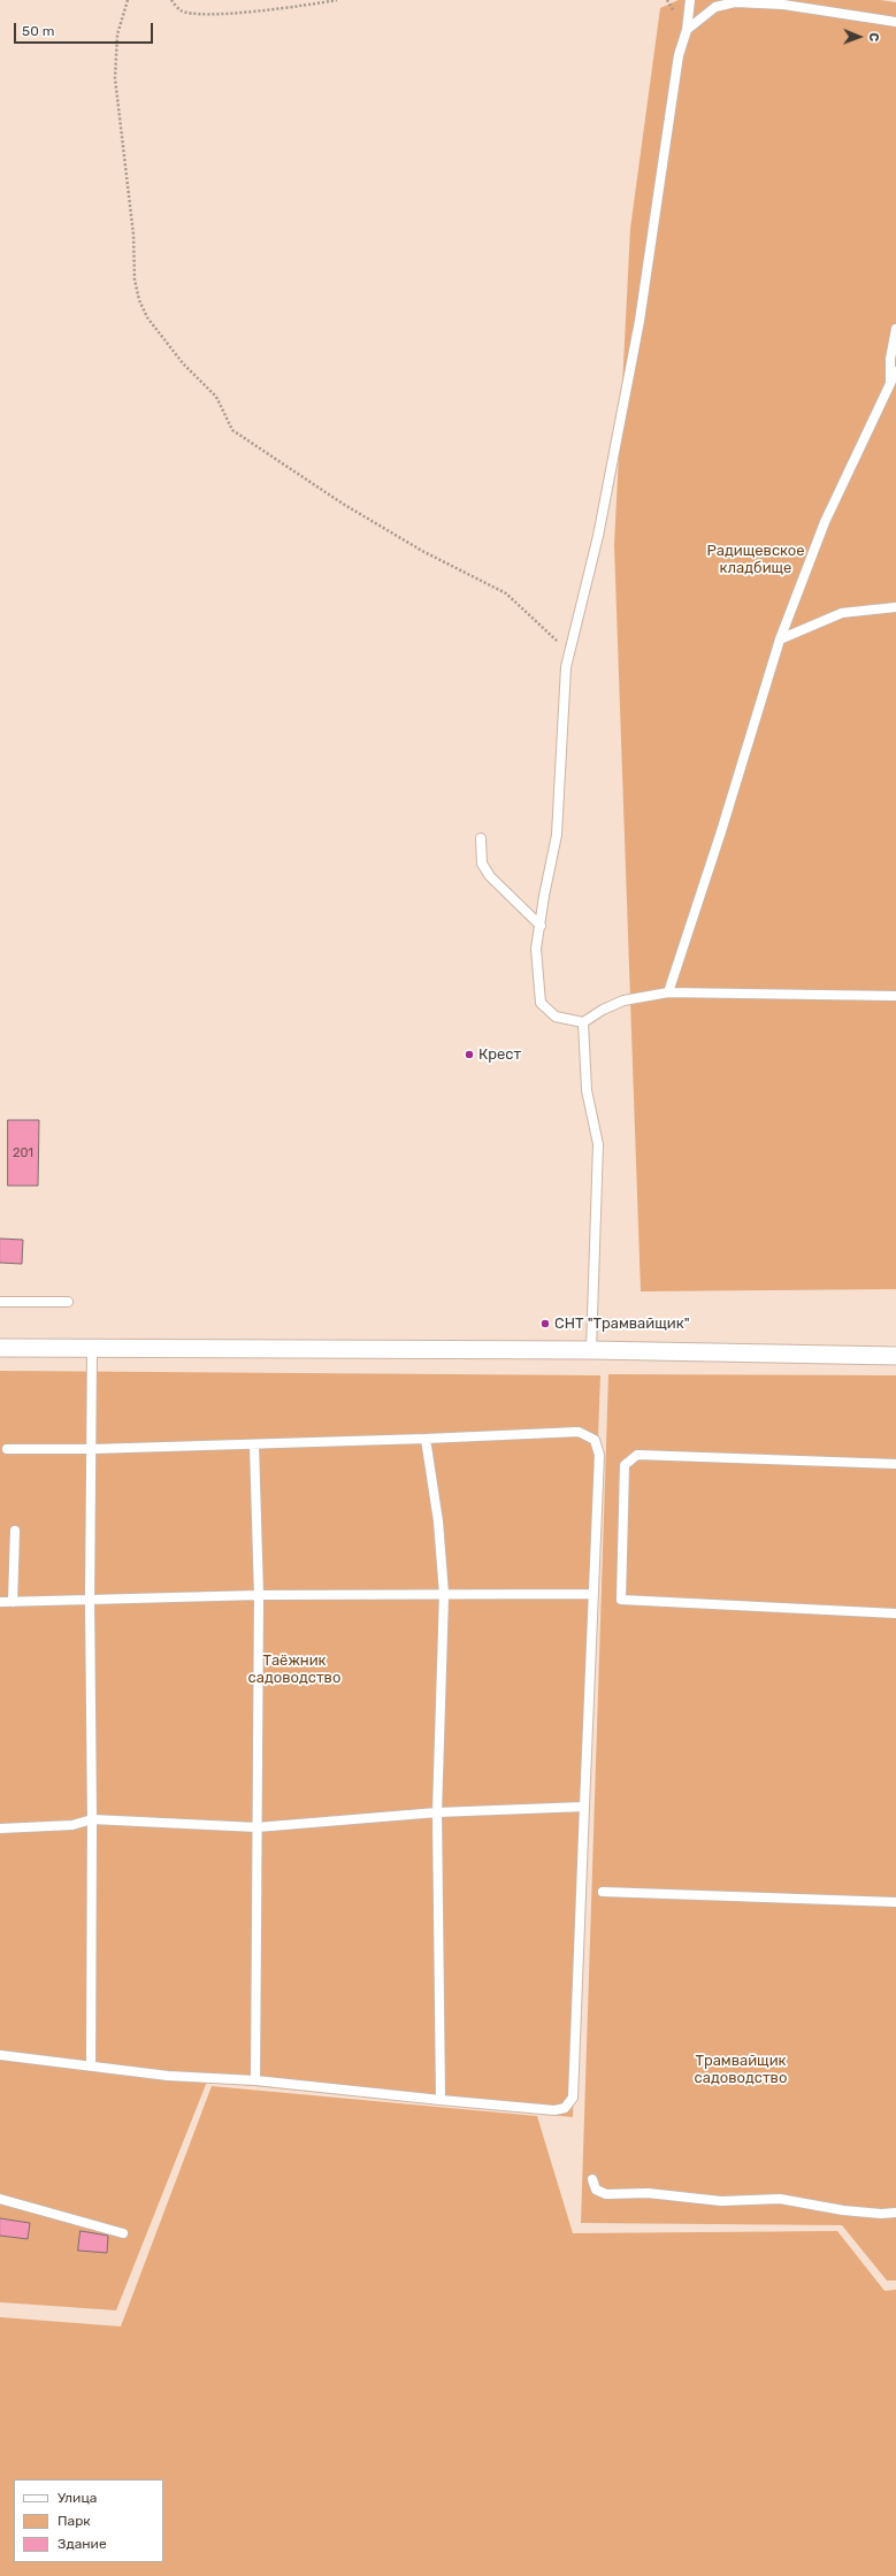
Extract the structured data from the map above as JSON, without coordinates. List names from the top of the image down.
{
  "parks": ["Радищевское кладбище", "Таёжник садоводство", "Трамвайщик садоводство"],
  "places": ["Крест", "СНТ \"Трамвайщик\""],
  "house_numbers": ["201"],
  "legend": ["Улица", "Парк", "Здание"],
  "scale_bar": "50 m",
  "north": "right"
}
